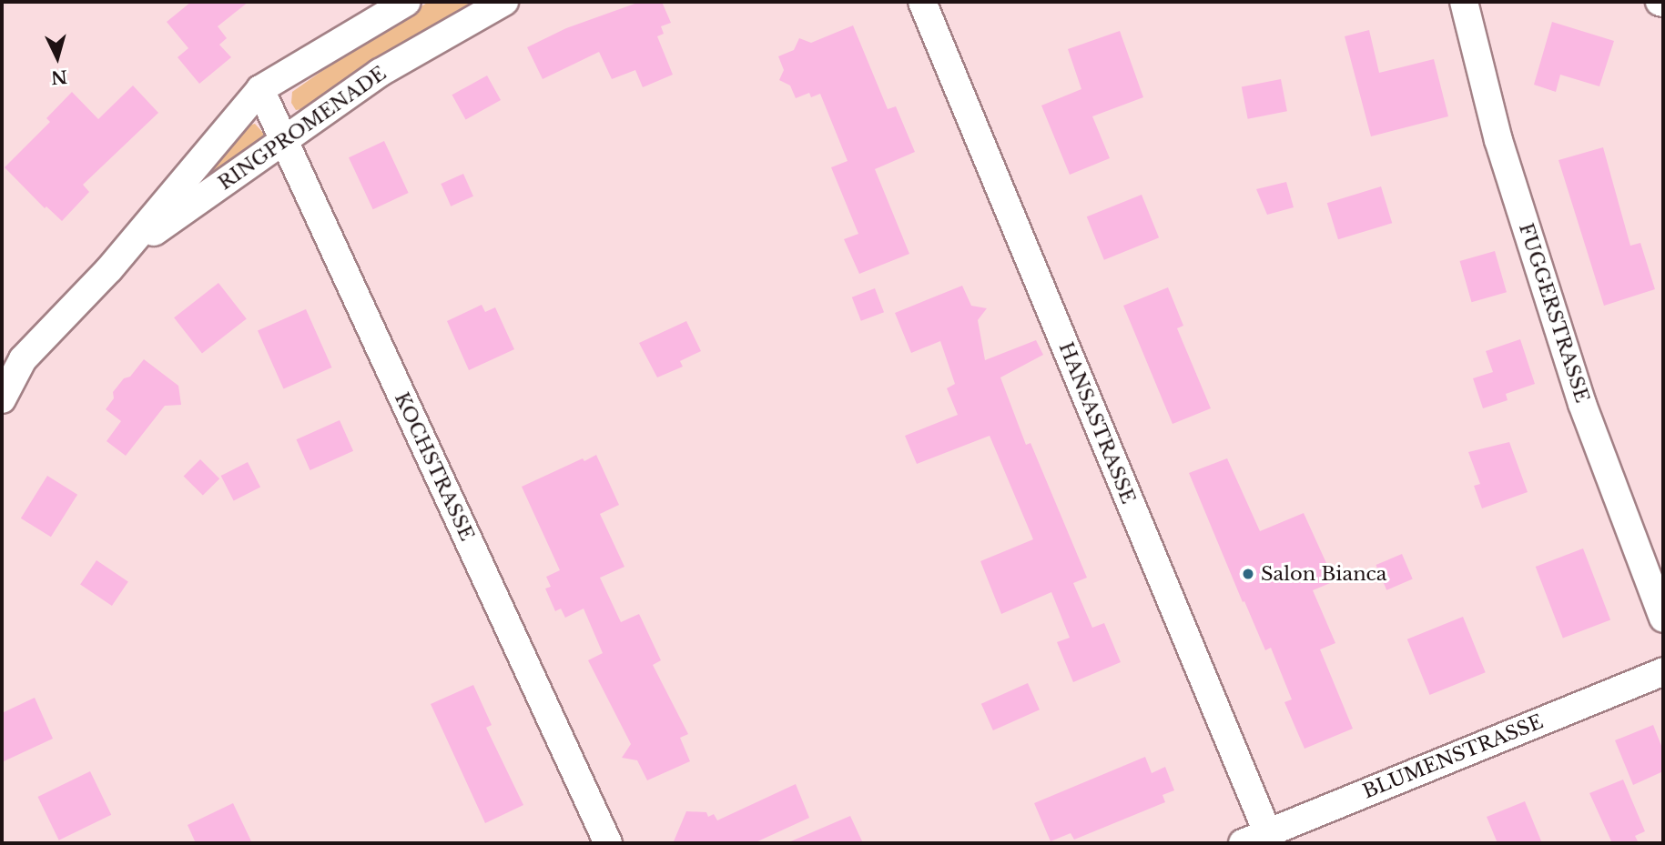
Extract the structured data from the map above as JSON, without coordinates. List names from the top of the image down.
{
  "streets": {
    "street": [
      "RINGPROMENADE",
      "FUGGERSTRASSE",
      "HANSASTRASSE",
      "KOCHSTRASSE",
      "BLUMENSTRASSE"
    ]
  },
  "crossings": [
    ["RINGPROMENADE", "KOCHSTRASSE"],
    ["HANSASTRASSE", "BLUMENSTRASSE"]
  ],
  "places": ["Salon Bianca"],
  "north": "bottom"
}
